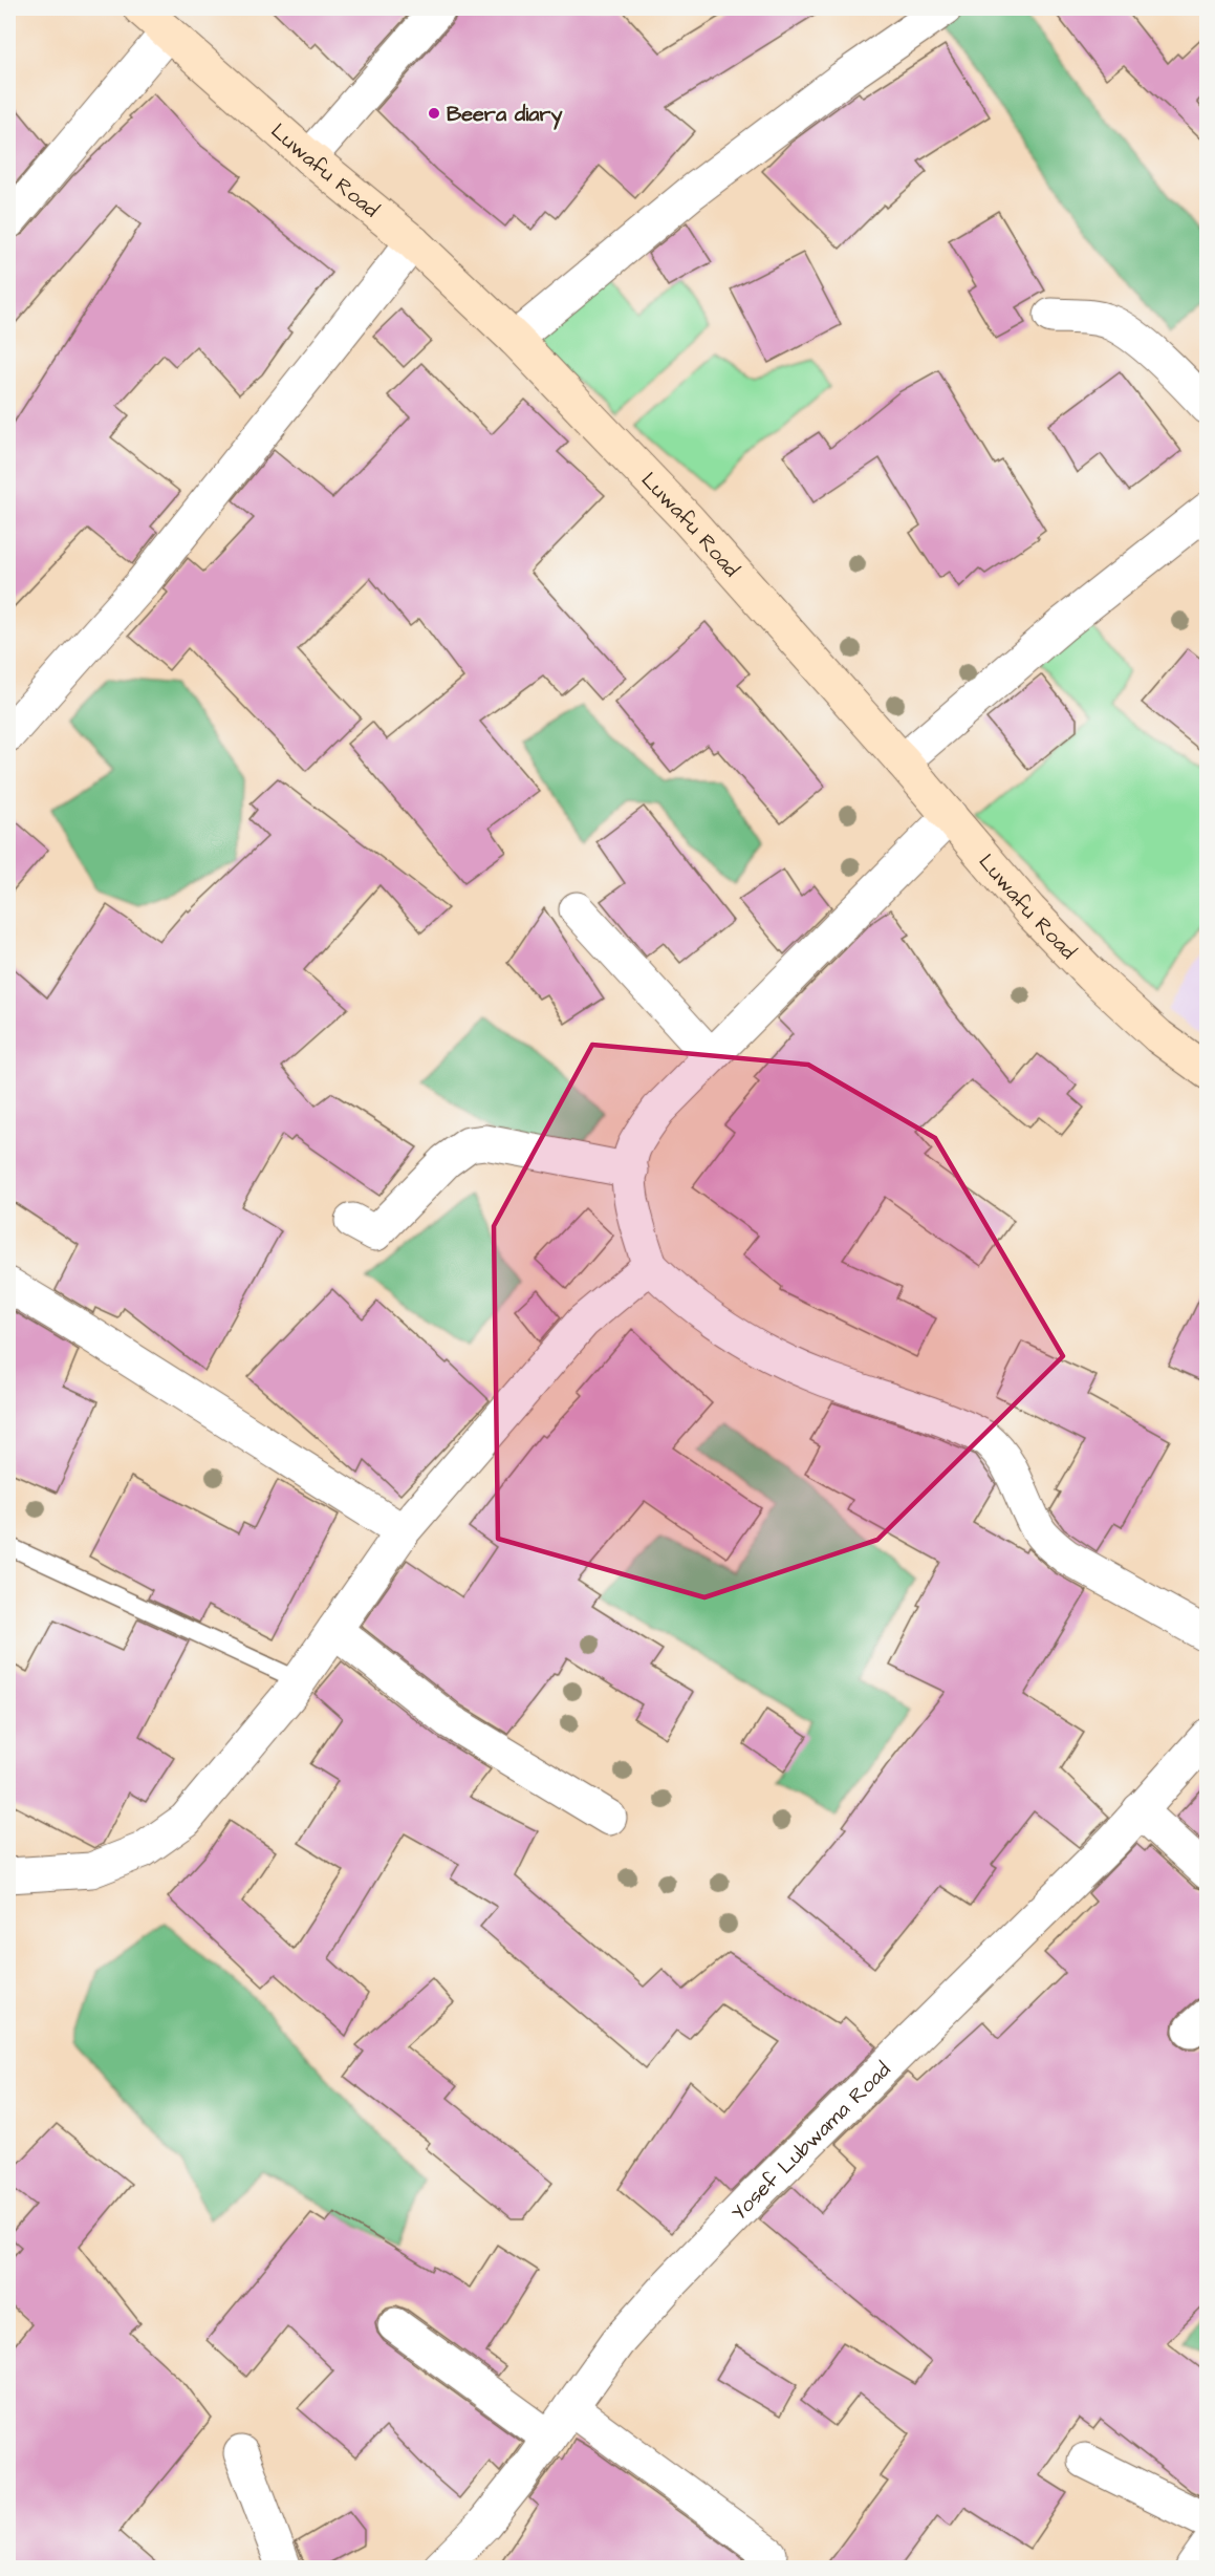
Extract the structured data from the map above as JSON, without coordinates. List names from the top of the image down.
{
  "streets": {
    "street": ["Luwafu Road", "Yosef Lubwama Road"]
  },
  "places": ["Beera diary"]
}
